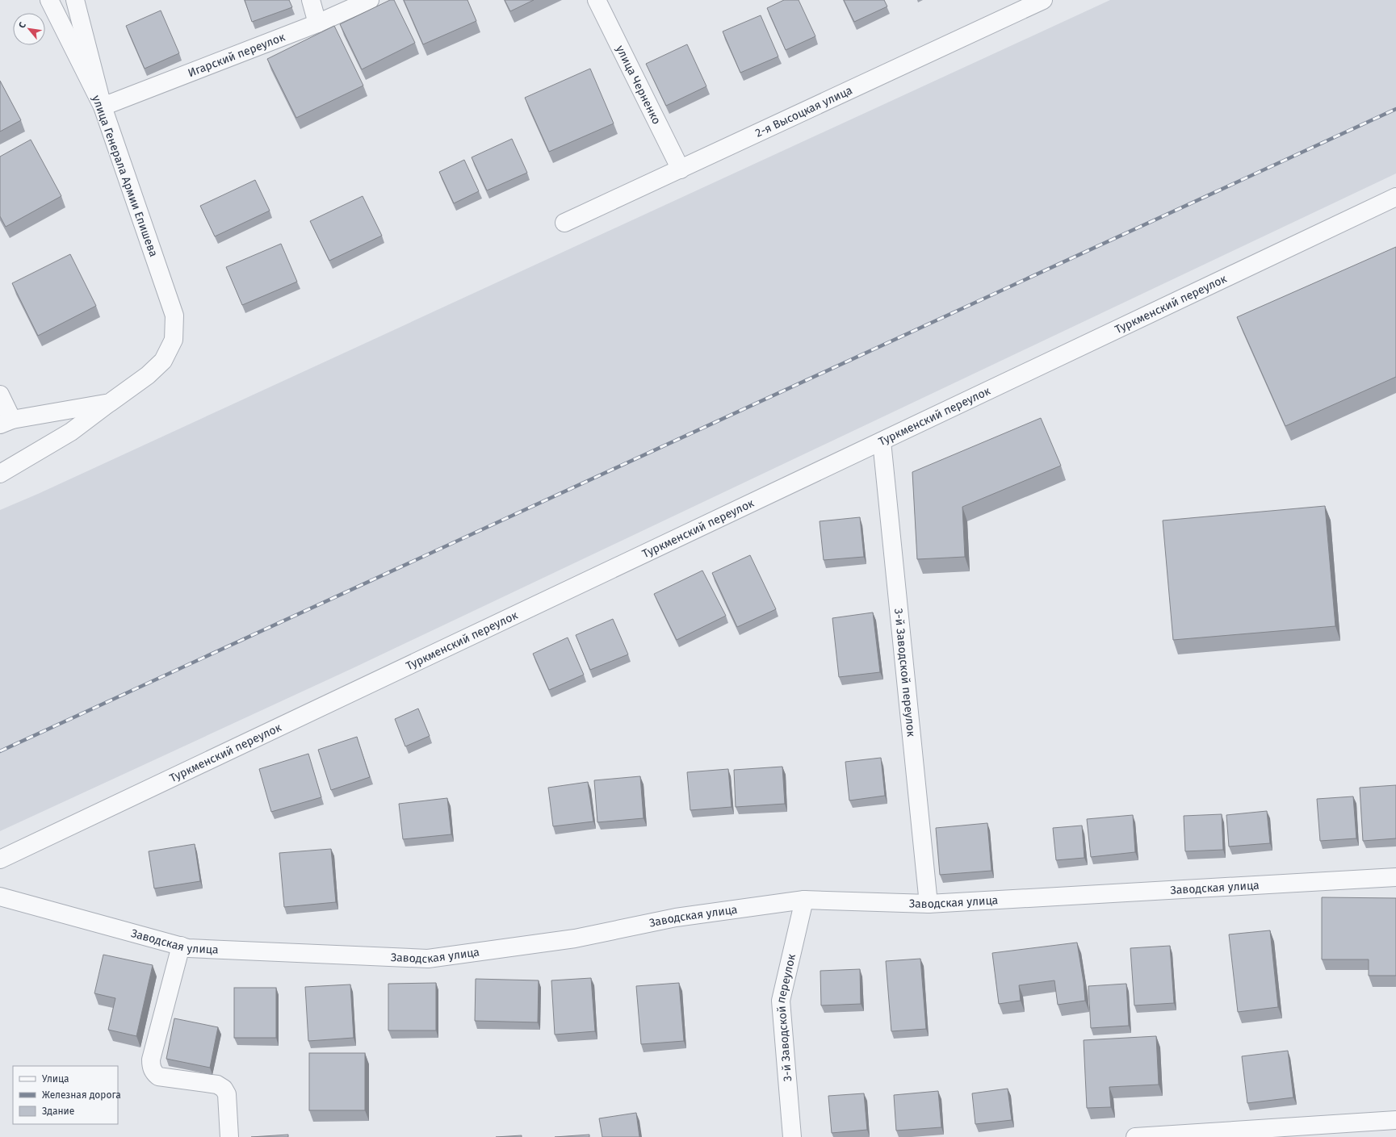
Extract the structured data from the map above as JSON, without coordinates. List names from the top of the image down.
{
  "streets": {
    "street": [
      "Игарский переулок",
      "улица Черненко",
      "2-я Высоцкая улица",
      "улица Генерала Армии Епишева",
      "Туркменский переулок",
      "3-й Заводской переулок",
      "Заводская улица"
    ]
  },
  "crossings": [
    ["Игарский переулок", "улица Генерала Армии Епишева"],
    ["улица Черненко", "2-я Высоцкая улица"],
    ["Туркменский переулок", "3-й Заводской переулок"],
    ["3-й Заводской переулок", "Заводская улица"]
  ],
  "legend": ["Улица", "Железная дорога", "Здание"],
  "north": "top left"
}
